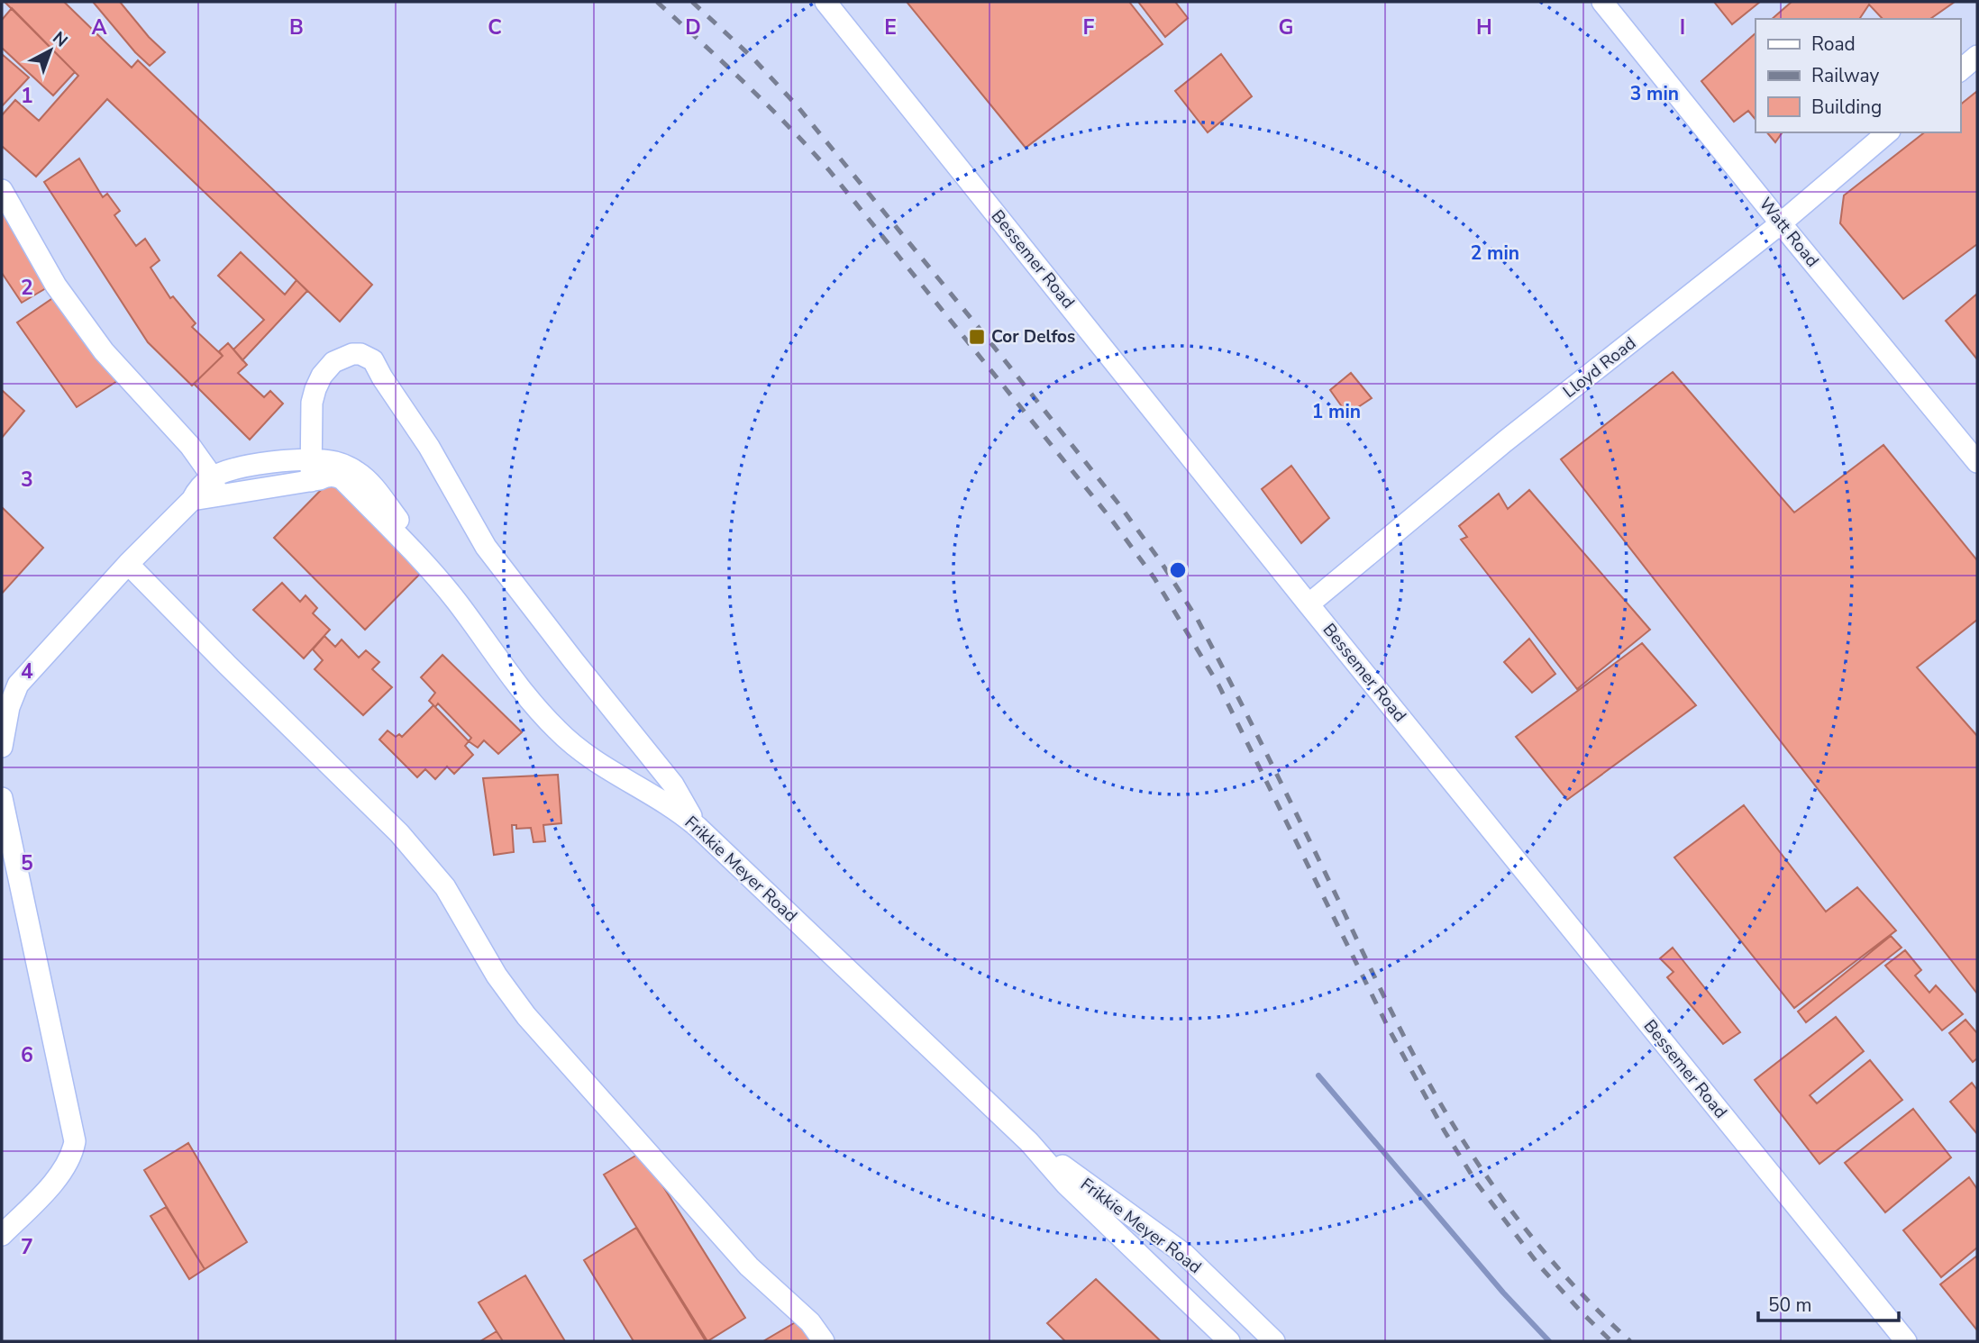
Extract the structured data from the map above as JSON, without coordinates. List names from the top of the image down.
{
  "streets": {
    "street": [
      "Watt Road",
      "Bessemer Road",
      "Lloyd Road",
      "Frikkie Meyer Road"
    ]
  },
  "crossings": [
    ["Watt Road", "Lloyd Road"],
    ["Bessemer Road", "Lloyd Road"]
  ],
  "places": {
    "transit": ["Cor Delfos"]
  },
  "legend": ["Road", "Railway", "Building"],
  "scale_bar": "50 m",
  "north": "top right",
  "grid": {
    "columns": [
      "A",
      "B",
      "C",
      "D",
      "E",
      "F",
      "G",
      "H",
      "I"
    ],
    "rows": [
      "1",
      "2",
      "3",
      "4",
      "5",
      "6",
      "7"
    ]
  },
  "rings": ["3 min", "2 min", "1 min"]
}
